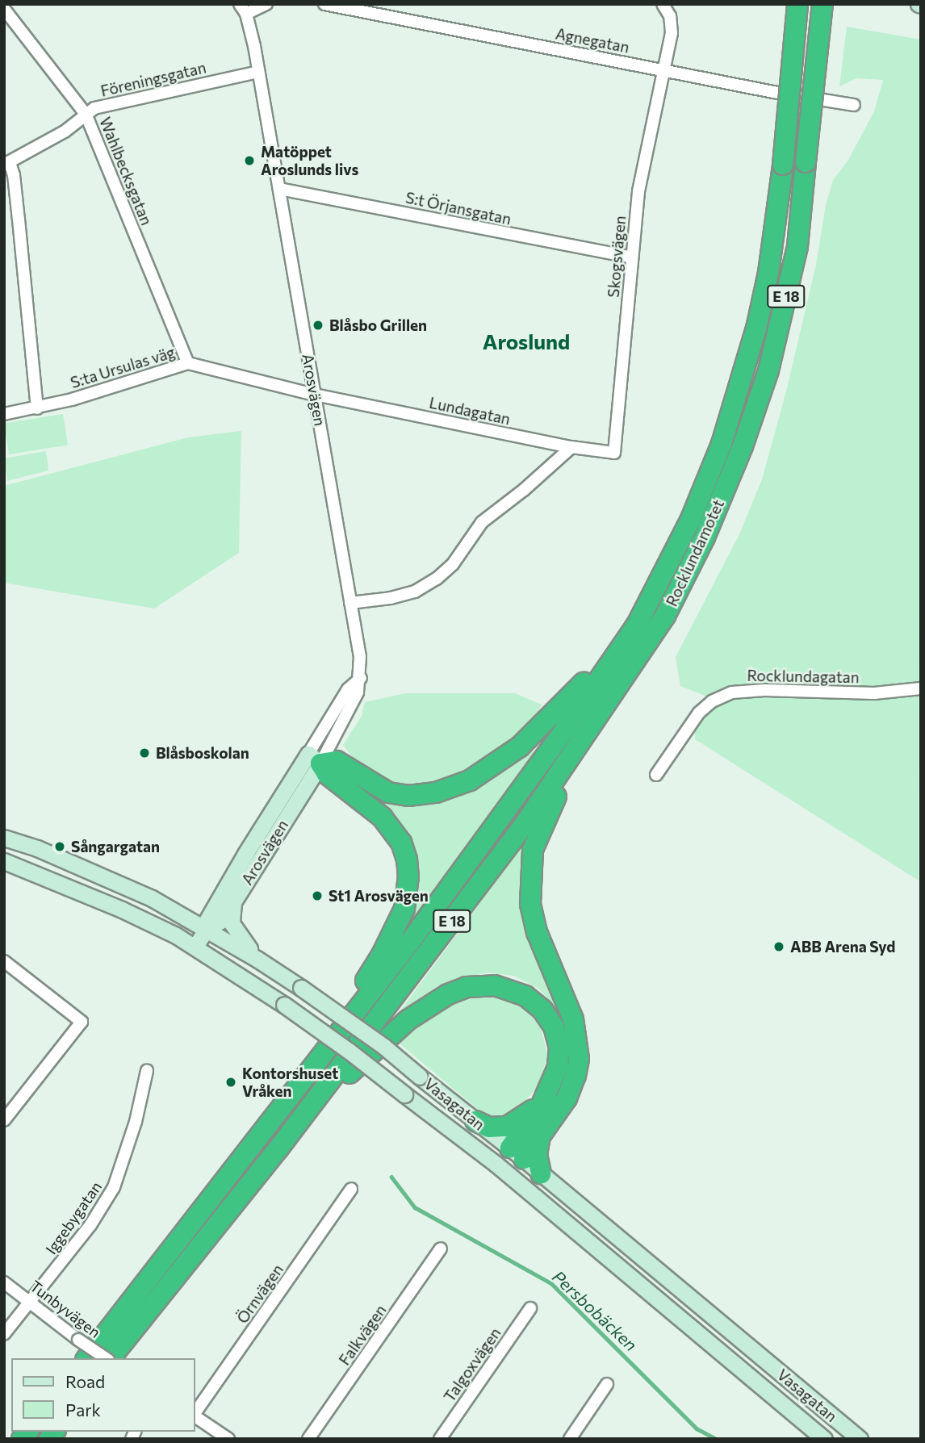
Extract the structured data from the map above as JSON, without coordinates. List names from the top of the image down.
{
  "streets": {
    "highway": ["E 18", "Rocklundamotet"],
    "street": [
      "Agnegatan",
      "Föreningsgatan",
      "Wahlbecksgatan",
      "S:t Örjansgatan",
      "Skogsvägen",
      "S:ta Ursulas väg",
      "Arosvägen",
      "Lundagatan",
      "Rocklundagatan",
      "Vasagatan",
      "Iggebygatan",
      "Örnvägen",
      "Tunbyvägen",
      "Falkvägen",
      "Talgoxvägen"
    ]
  },
  "crossings": [
    ["Agnegatan", "Skogsvägen"],
    ["Föreningsgatan", "Wahlbecksgatan"],
    ["Föreningsgatan", "Arosvägen"],
    ["Wahlbecksgatan", "S:ta Ursulas väg"],
    ["S:t Örjansgatan", "Skogsvägen"],
    ["S:t Örjansgatan", "Arosvägen"],
    ["Skogsvägen", "Lundagatan"],
    ["E 18", "Arosvägen"],
    ["E 18", "Rocklundamotet"],
    ["E 18", "Vasagatan"],
    ["S:ta Ursulas väg", "Arosvägen"],
    ["S:ta Ursulas väg", "Lundagatan"],
    ["Arosvägen", "Lundagatan"],
    ["Arosvägen", "Vasagatan"],
    ["Iggebygatan", "Tunbyvägen"]
  ],
  "districts": ["Aroslund"],
  "water": ["Persbobäcken"],
  "places": [
    "Matöppet Aroslunds livs",
    "Blåsbo Grillen",
    "Blåsboskolan",
    "Sångargatan",
    "St1 Arosvägen",
    "ABB Arena Syd",
    "Kontorshuset Vråken"
  ],
  "legend": ["Road", "Park"]
}
